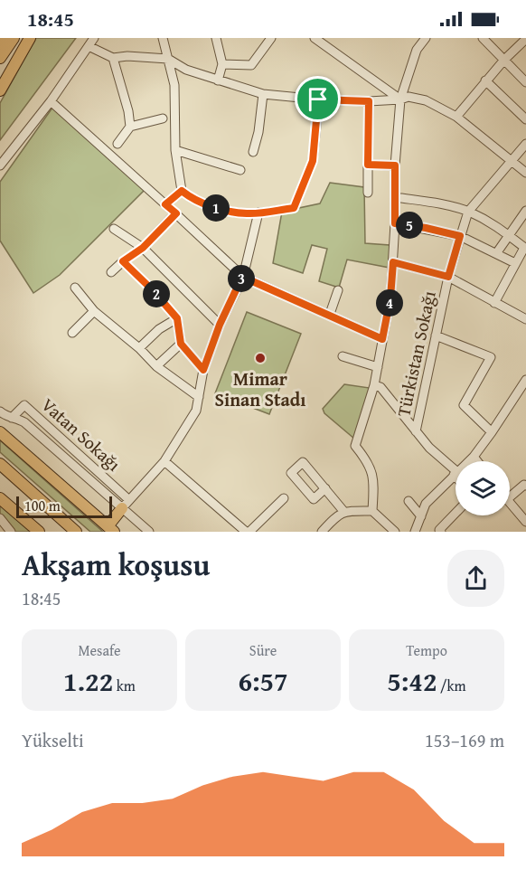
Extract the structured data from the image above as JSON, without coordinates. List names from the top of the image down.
{
  "streets": {
    "street": ["Türkistan Sokağı", "Vatan Sokağı"]
  },
  "places": ["Mimar Sinan Stadı"],
  "scale_bar": "100 m",
  "page": {
    "status": "18:45",
    "pins": [
      "1",
      "5",
      "3",
      "2",
      "4"
    ],
    "scale": "100 m",
    "heading": ["Akşam koşusu", "18:45"],
    "stats": [
      ["Mesafe", "1.22 km"],
      ["Süre", "6:57"],
      ["Tempo", "5:42 /km"]
    ],
    "chart": ["Yükselti", "153–169 m"]
  }
}
